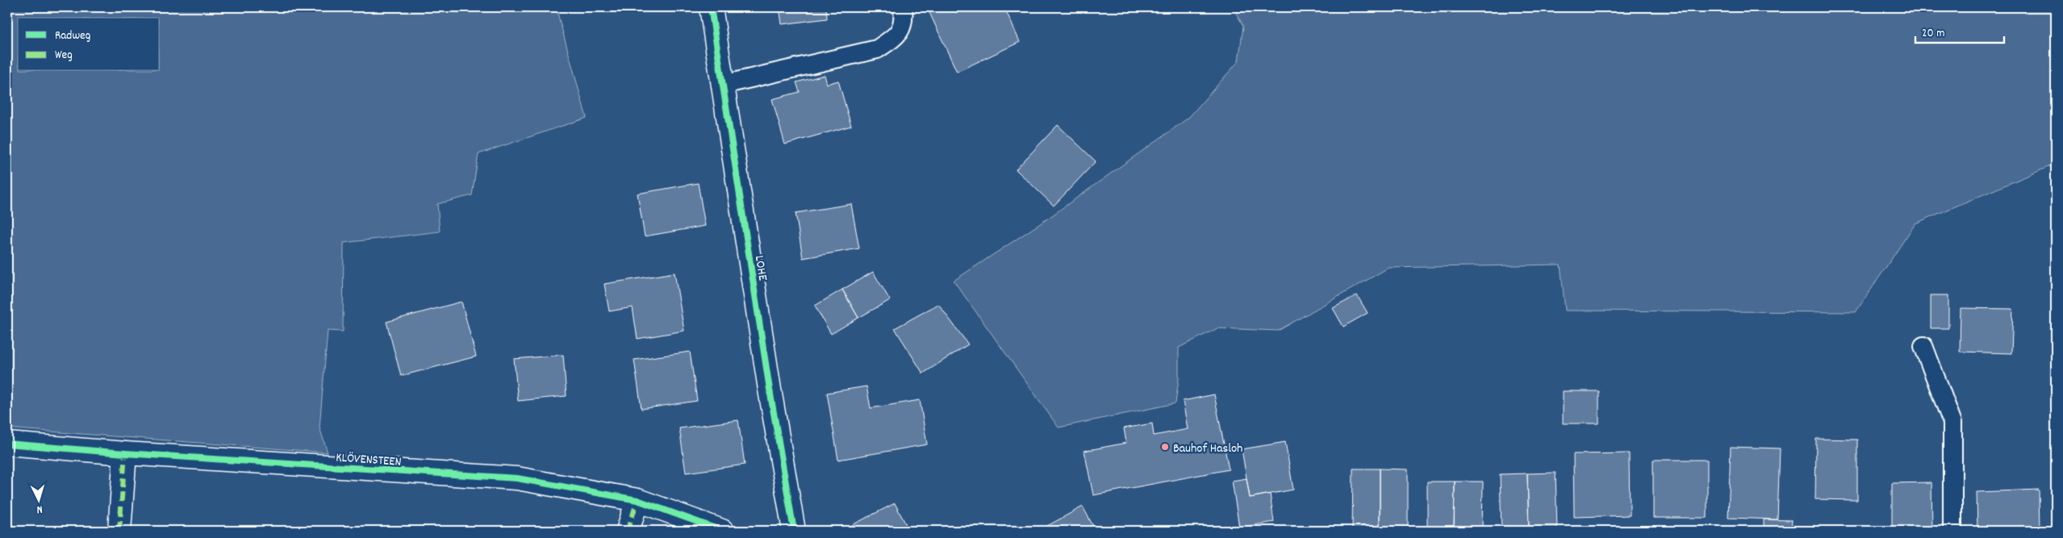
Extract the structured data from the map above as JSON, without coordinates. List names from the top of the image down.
{
  "streets": {
    "street": ["LOHE", "KLÖVENSTEEN"]
  },
  "places": ["Bauhof Hasloh"],
  "legend": ["Radweg", "Weg"],
  "scale_bar": "20 m",
  "north": "bottom"
}
